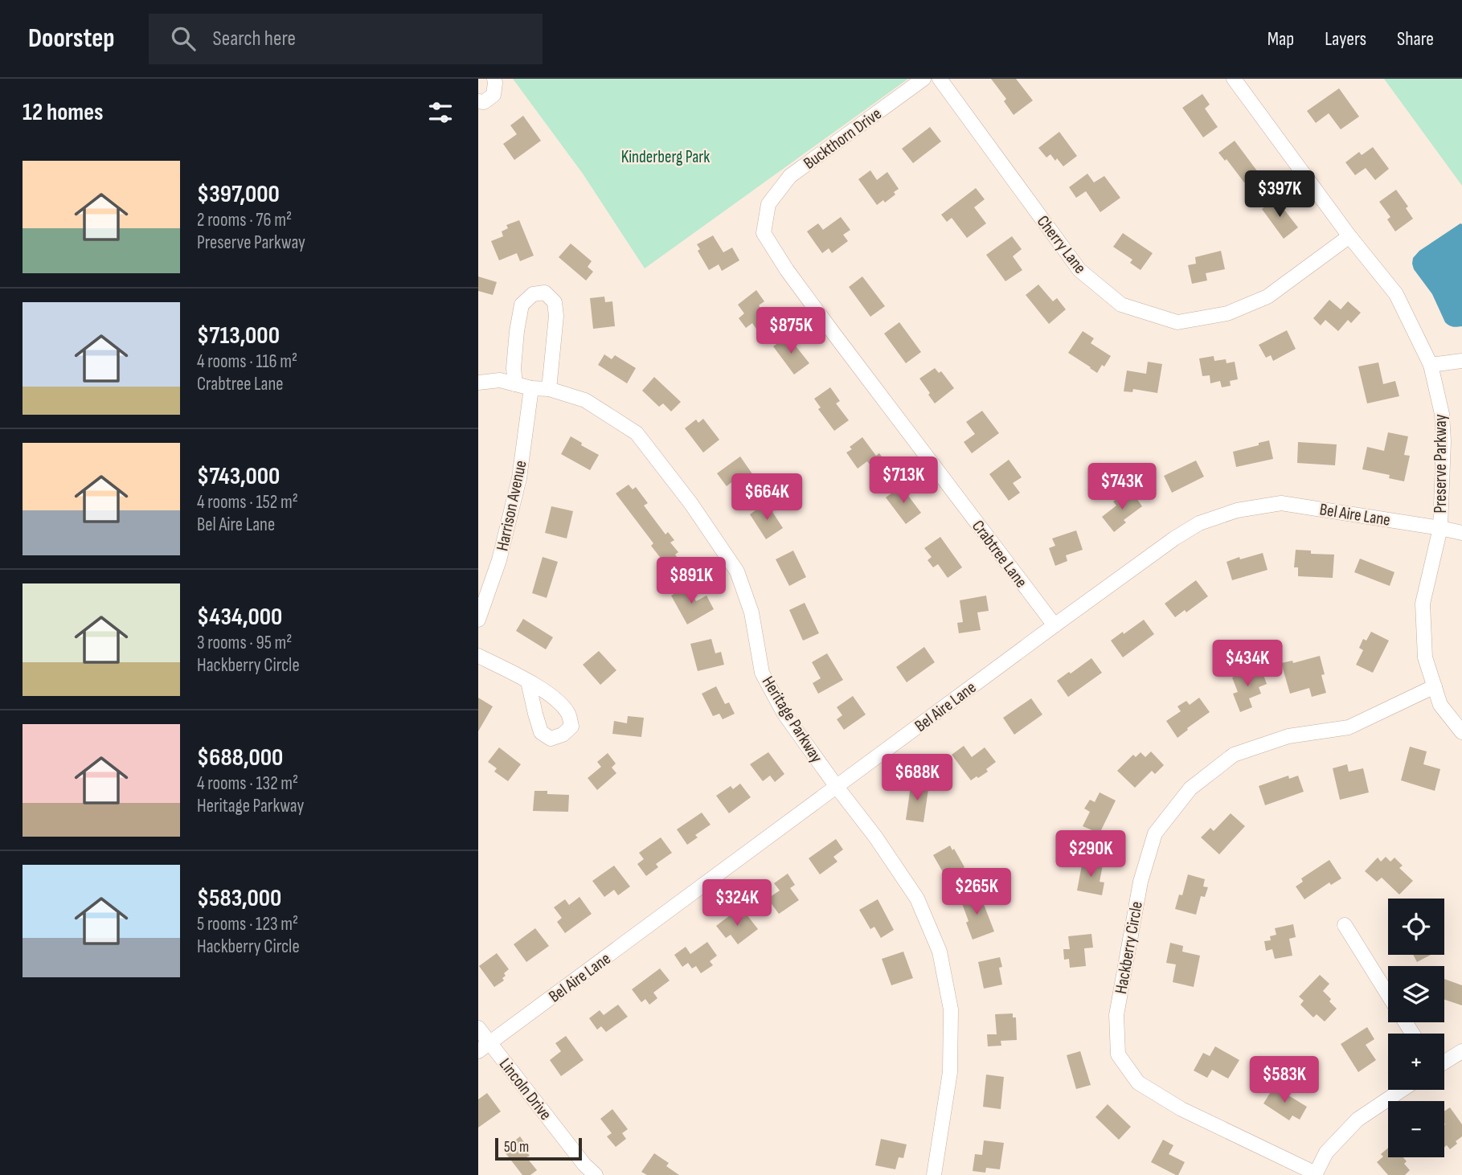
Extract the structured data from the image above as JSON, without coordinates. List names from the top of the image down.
{
  "streets": {
    "street": [
      "Buckthorn Drive",
      "Cherry Lane",
      "Preserve Parkway",
      "Harrison Avenue",
      "Bel Aire Lane",
      "Crabtree Lane",
      "Heritage Parkway",
      "Hackberry Circle",
      "Lincoln Drive"
    ]
  },
  "crossings": [
    ["Buckthorn Drive", "Crabtree Lane"],
    ["Cherry Lane", "Preserve Parkway"],
    ["Preserve Parkway", "Bel Aire Lane"],
    ["Preserve Parkway", "Hackberry Circle"],
    ["Harrison Avenue", "Heritage Parkway"],
    ["Bel Aire Lane", "Crabtree Lane"],
    ["Bel Aire Lane", "Heritage Parkway"],
    ["Bel Aire Lane", "Lincoln Drive"]
  ],
  "parks": ["Kinderberg Park"],
  "scale_bar": "50 m",
  "page": {
    "header": "Doorstep",
    "search": "Search here",
    "nav": ["Map", "Layers", "Share"],
    "heading": "12 homes",
    "list": [
      {
        "name": "$397,000",
        "note": "2 rooms · 76 m² · Preserve Parkway"
      },
      {
        "name": "$713,000",
        "note": "4 rooms · 116 m² · Crabtree Lane"
      },
      {
        "name": "$743,000",
        "note": "4 rooms · 152 m² · Bel Aire Lane"
      },
      {
        "name": "$434,000",
        "note": "3 rooms · 95 m² · Hackberry Circle"
      },
      {
        "name": "$688,000",
        "note": "4 rooms · 132 m² · Heritage Parkway"
      },
      {
        "name": "$583,000",
        "note": "5 rooms · 123 m² · Hackberry Circle"
      }
    ],
    "price": [
      "$397K",
      "$875K",
      "$713K",
      "$743K",
      "$664K",
      "$891K",
      "$434K",
      "$688K",
      "$290K",
      "$265K",
      "$324K",
      "$583K"
    ],
    "map_buttons": ["+", "−"],
    "scale": "50 m"
  }
}
